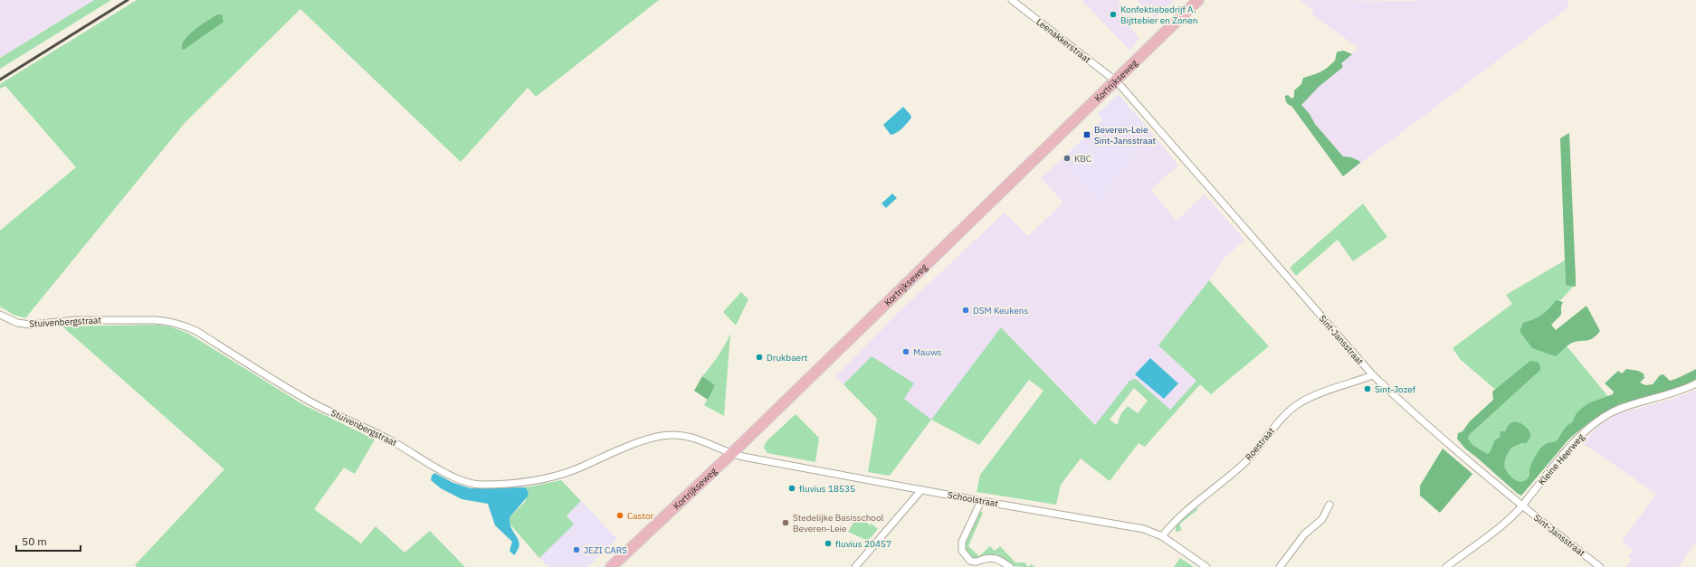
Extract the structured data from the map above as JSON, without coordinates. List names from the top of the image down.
{
  "streets": {
    "main road": ["Kortrijkseweg"],
    "street": [
      "Leenakkerstraat",
      "Stuivenbergstraat",
      "Sint-Jansstraat",
      "Roestraat",
      "Kleine Heerweg",
      "Schoolstraat"
    ]
  },
  "crossings": [
    ["Leenakkerstraat", "Kortrijkseweg"],
    ["Leenakkerstraat", "Sint-Jansstraat"],
    ["Kortrijkseweg", "Stuivenbergstraat"],
    ["Kortrijkseweg", "Sint-Jansstraat"],
    ["Kortrijkseweg", "Schoolstraat"],
    ["Stuivenbergstraat", "Schoolstraat"],
    ["Sint-Jansstraat", "Roestraat"],
    ["Sint-Jansstraat", "Kleine Heerweg"],
    ["Roestraat", "Schoolstraat"]
  ],
  "places": {
    "other": [
      "Konfektiebedrijf A. Bijttebier en Zonen",
      "KBC",
      "DSM Keukens",
      "Mauws",
      "Drukbaert",
      "Sint-Jozef",
      "fluvius 18535",
      "Castor",
      "Stedelijke Basisschool Beveren-Leie",
      "fluvius 20457",
      "JEZI CARS"
    ],
    "transit": ["Beveren-Leie Sint-Jansstraat"]
  },
  "scale_bar": "50 m"
}
